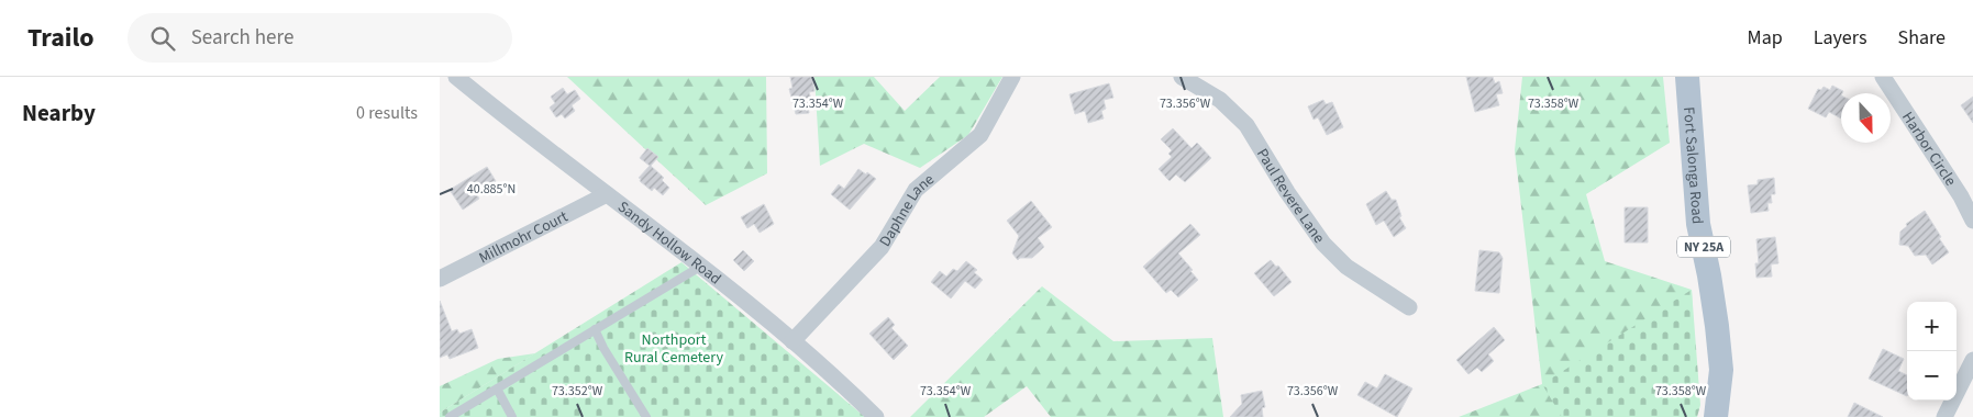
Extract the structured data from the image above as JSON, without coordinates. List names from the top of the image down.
{
  "streets": {
    "main road": ["Fort Salonga Road", "NY 25A"],
    "street": [
      "Harbor Circle",
      "Paul Revere Lane",
      "Daphne Lane",
      "Millmohr Court",
      "Sandy Hollow Road"
    ]
  },
  "crossings": [
    ["Daphne Lane", "Sandy Hollow Road"],
    ["Millmohr Court", "Sandy Hollow Road"]
  ],
  "parks": ["Northport Rural Cemetery"],
  "north": "bottom",
  "page": {
    "header": "Trailo",
    "search": "Search here",
    "nav": ["Map", "Layers", "Share"],
    "heading": ["Nearby", "0 results"],
    "map_buttons": ["+", "−"]
  },
  "coordinates": [
    "73.354°W",
    "73.356°W",
    "73.358°W",
    "40.885°N",
    "73.352°W"
  ]
}
